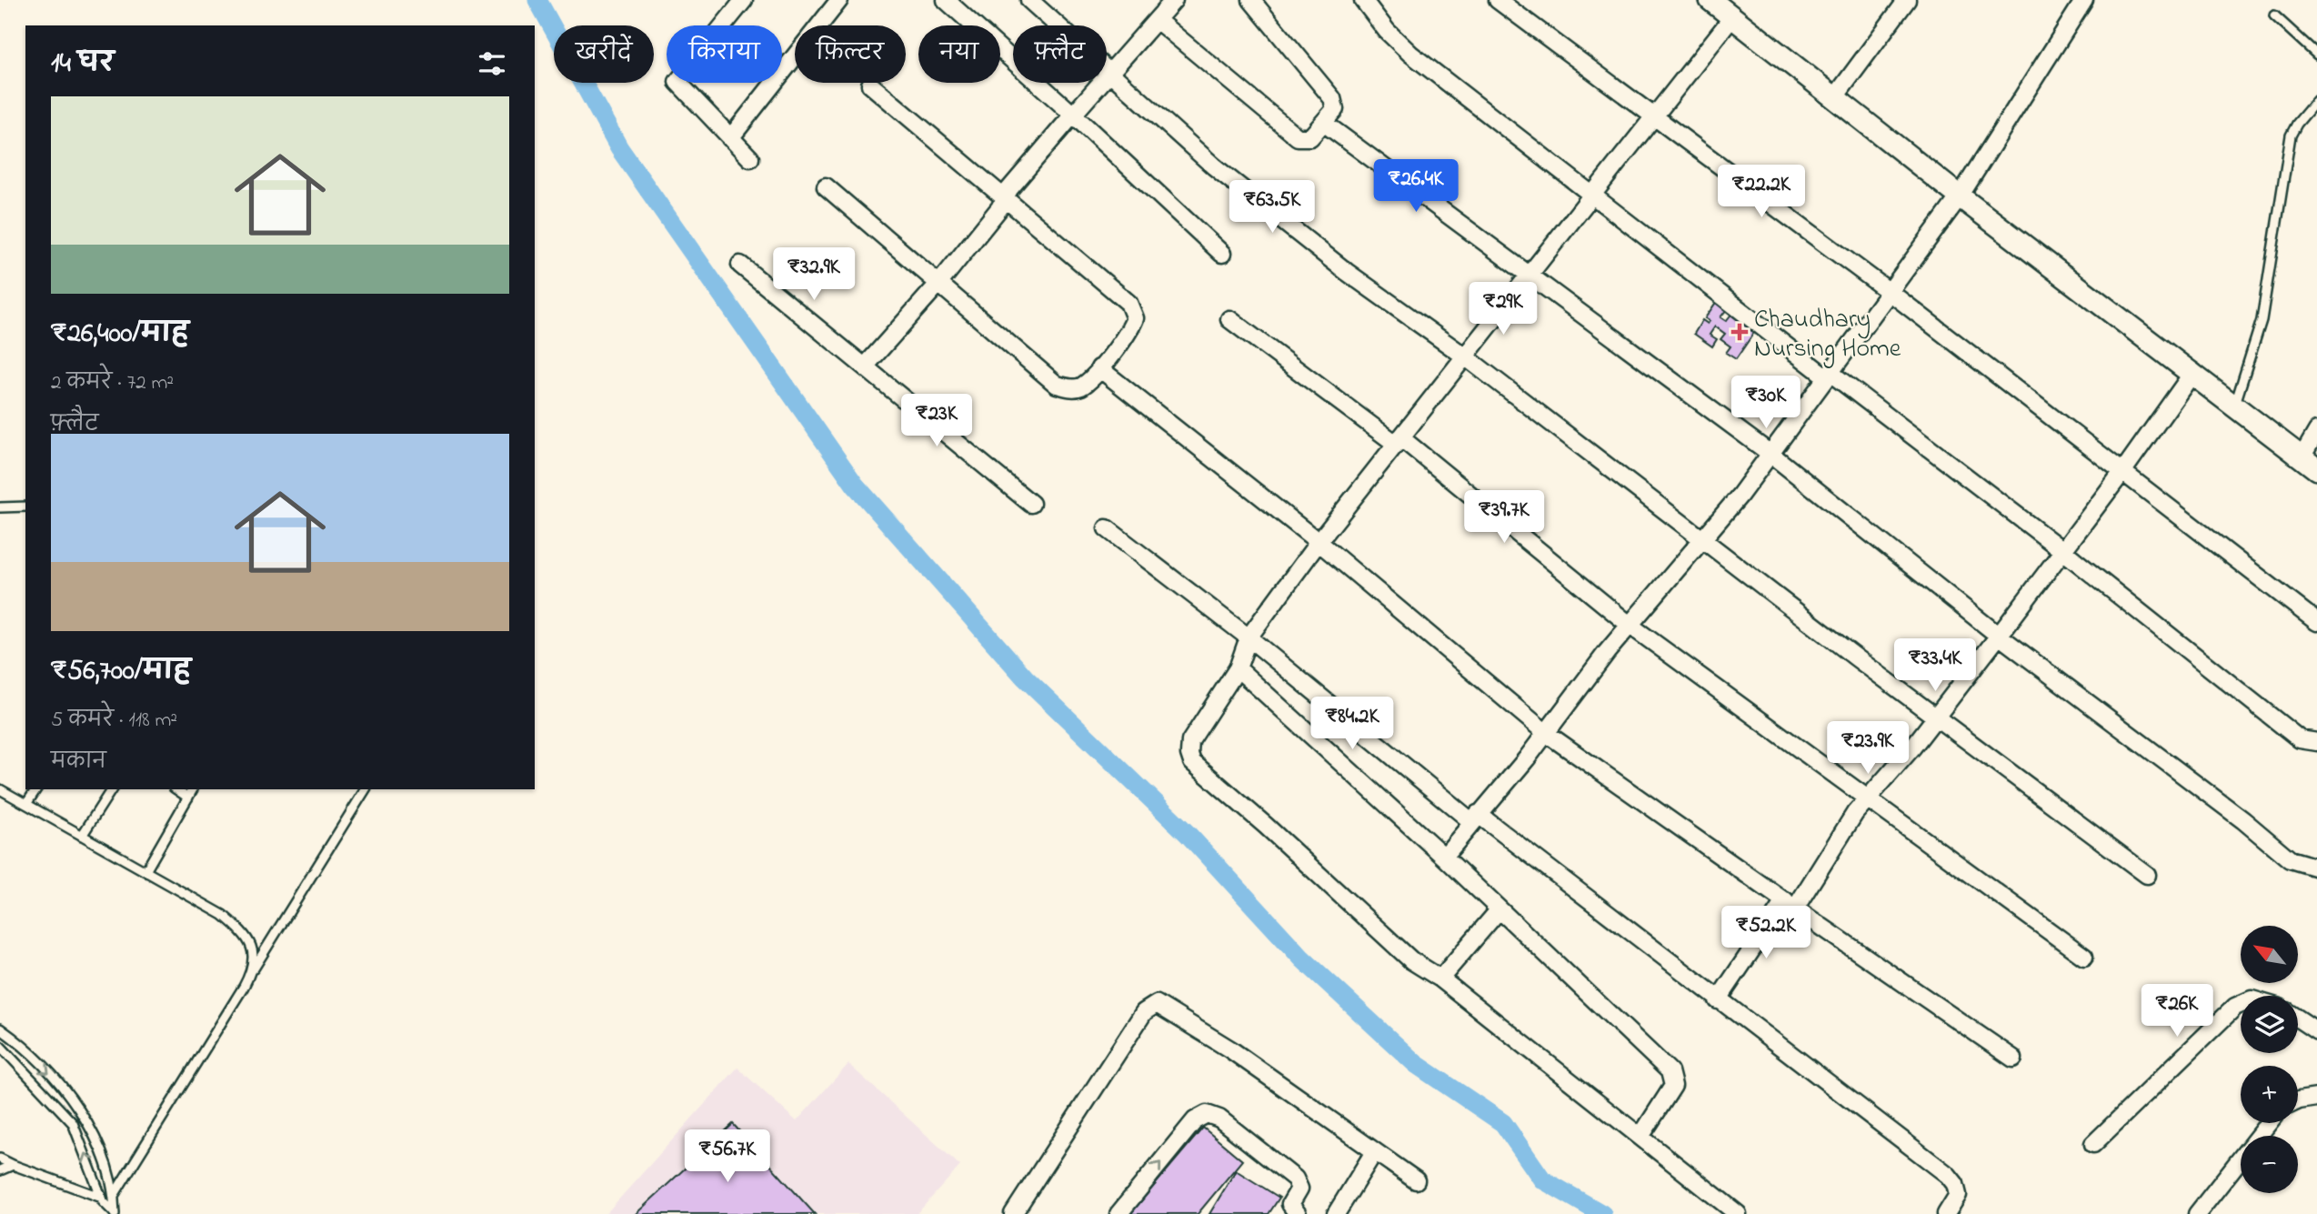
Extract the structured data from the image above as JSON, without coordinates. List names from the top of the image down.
{
  "places": {
    "health": ["Chaudhary Nursing Home"]
  },
  "north": "top left",
  "page": {
    "chip": [
      "खरीदें",
      "किराया",
      "फ़िल्टर",
      "नया",
      "फ़्लैट"
    ],
    "heading": "14 घर",
    "list": [
      {
        "name": "₹26,400/माह",
        "note": "2 कमरे · 72 m² · फ़्लैट"
      },
      {
        "name": "₹56,700/माह",
        "note": "5 कमरे · 118 m² · मकान"
      }
    ],
    "price": [
      "₹26.4K",
      "₹22.2K",
      "₹63.5K",
      "₹32.9K",
      "₹29K",
      "₹30K",
      "₹23K",
      "₹39.7K",
      "₹33.4K",
      "₹84.2K",
      "₹23.9K",
      "₹52.2K",
      "₹26K",
      "₹56.7K"
    ],
    "map_buttons": ["+", "−"]
  }
}
